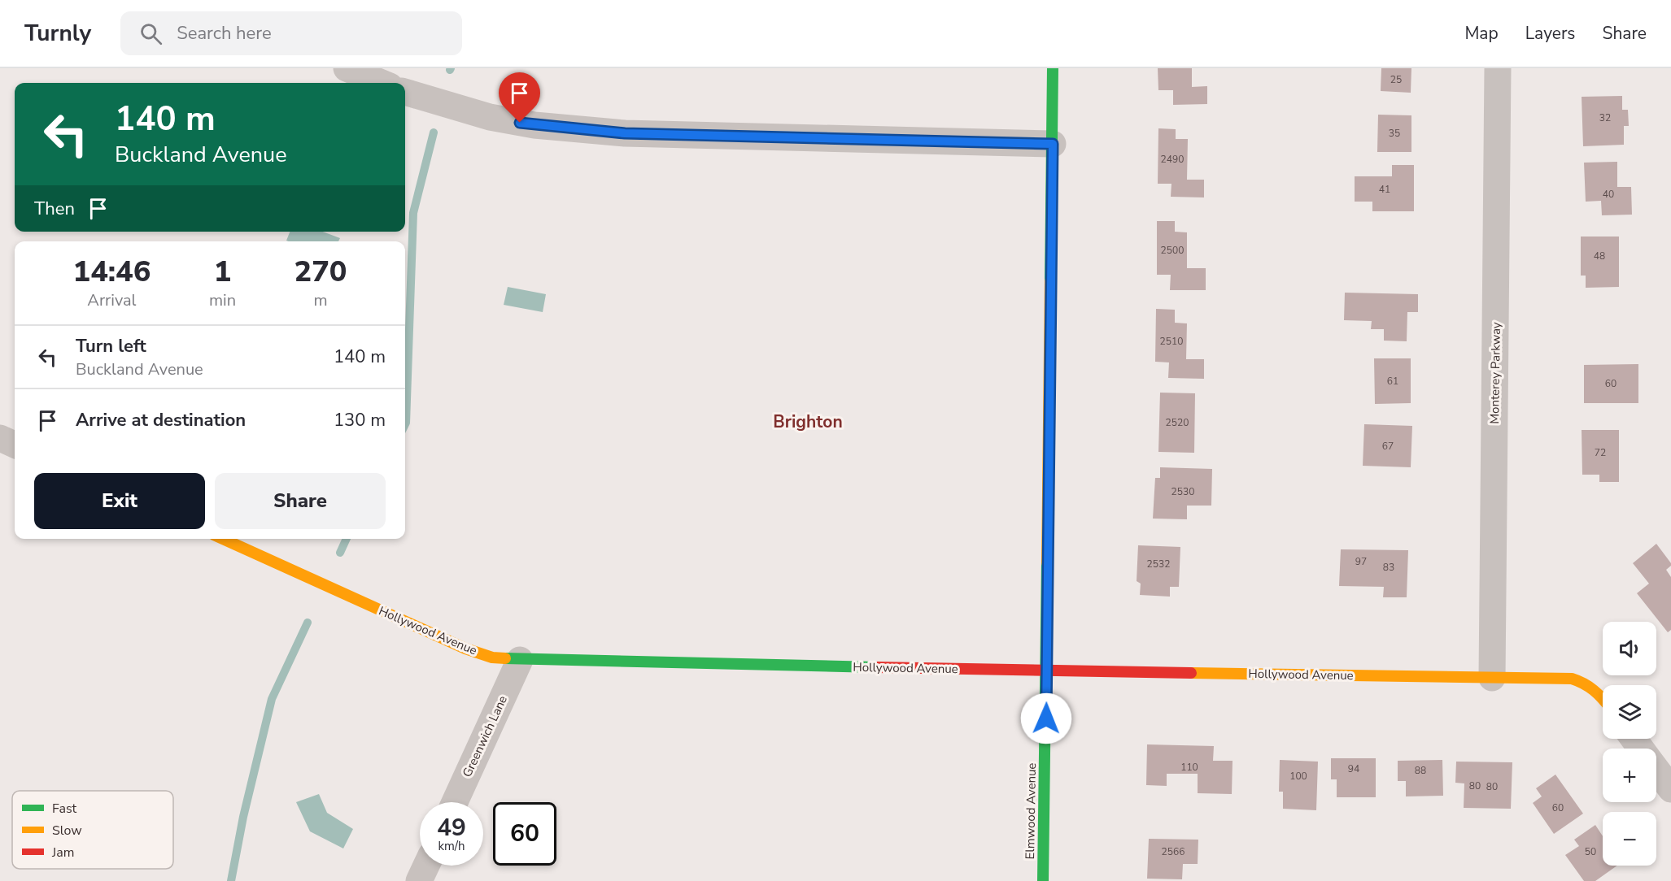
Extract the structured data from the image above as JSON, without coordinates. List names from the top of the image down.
{
  "streets": {
    "street": [
      "Monterey Parkway",
      "Hollywood Avenue",
      "Greenwich Lane",
      "Elmwood Avenue"
    ]
  },
  "crossings": [
    ["Monterey Parkway", "Hollywood Avenue"],
    ["Hollywood Avenue", "Greenwich Lane"],
    ["Hollywood Avenue", "Elmwood Avenue"]
  ],
  "districts": ["Brighton"],
  "house_numbers": [
    "25",
    "32",
    "35",
    "2490",
    "41",
    "40",
    "2500",
    "48",
    "2510",
    "61",
    "60",
    "2520",
    "67",
    "72",
    "2530",
    "97",
    "2532",
    "83",
    "110",
    "94",
    "88",
    "100",
    "80",
    "80",
    "60",
    "2566",
    "50"
  ],
  "legend": ["Fast", "Slow", "Jam"],
  "page": {
    "header": "Turnly",
    "search": "Search here",
    "nav": ["Map", "Layers", "Share"],
    "turn": ["140 m", "Buckland Avenue"],
    "then": "Then",
    "eta": [
      "14:46",
      "Arrival",
      "1",
      "min",
      "270",
      "m"
    ],
    "list": [
      {
        "name": "Turn left",
        "note": "Buckland Avenue",
        "value": "140 m"
      },
      {
        "name": "Arrive at destination",
        "value": "130 m"
      }
    ],
    "buttons": ["Exit", "Share"],
    "map_buttons": ["+", "−"],
    "speed": "49 km/h",
    "limit": "60"
  }
}
